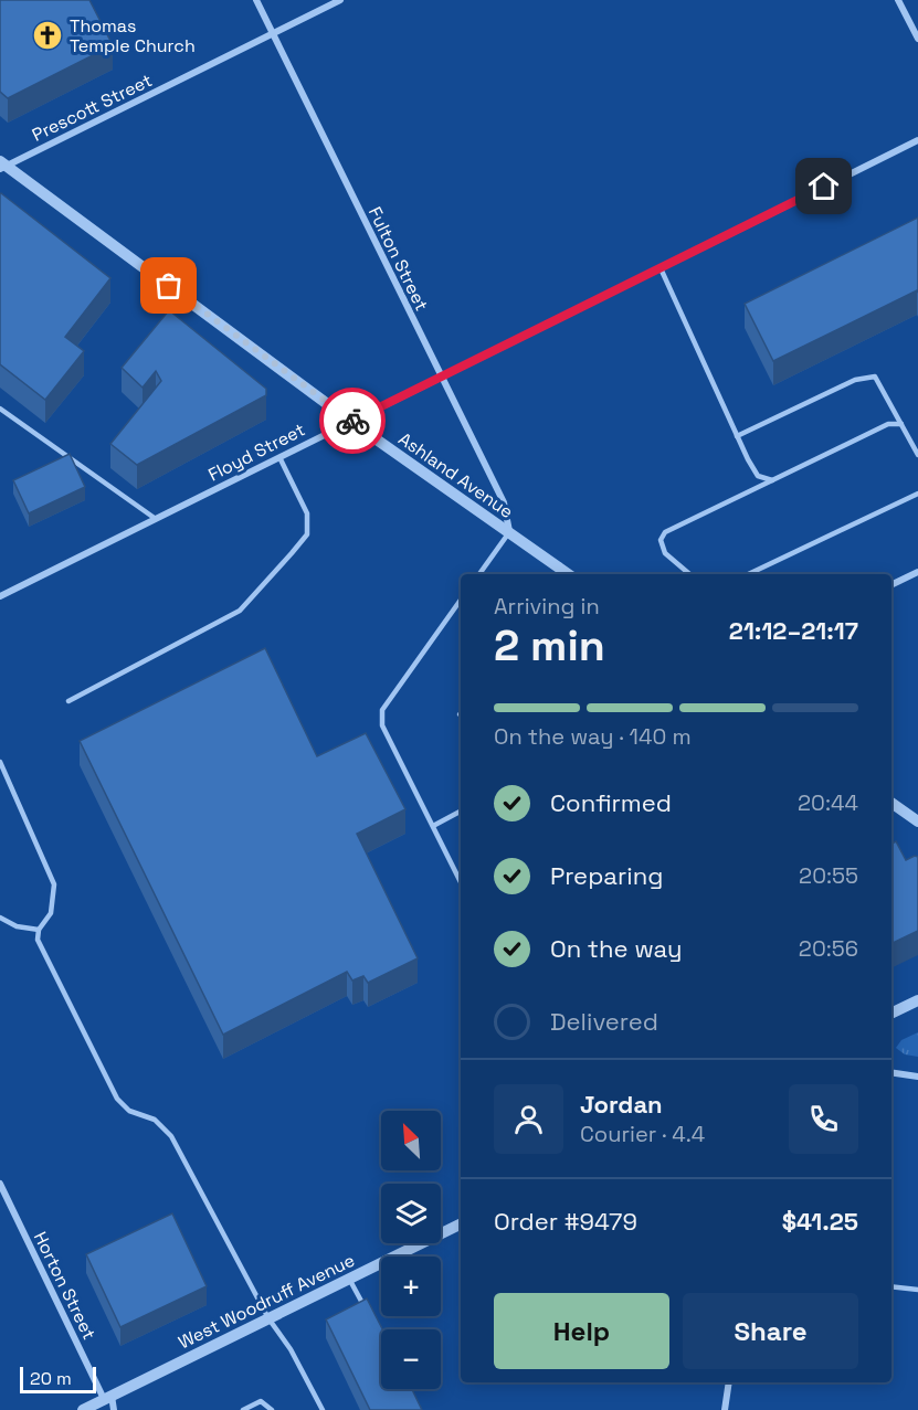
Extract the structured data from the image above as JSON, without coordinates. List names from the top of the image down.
{
  "streets": {
    "street": [
      "Prescott Street",
      "Fulton Street",
      "Floyd Street",
      "Ashland Avenue",
      "Horton Street",
      "West Woodruff Avenue"
    ]
  },
  "crossings": [
    ["Prescott Street", "Fulton Street"],
    ["Prescott Street", "Ashland Avenue"],
    ["Fulton Street", "Floyd Street"],
    ["Fulton Street", "Ashland Avenue"],
    ["Floyd Street", "Ashland Avenue"],
    ["Horton Street", "West Woodruff Avenue"]
  ],
  "places": {
    "church": ["Thomas Temple Church"]
  },
  "scale_bar": "20 m",
  "north": "top left",
  "page": {
    "heading": ["2 min", "Arriving in", "21:12–21:17"],
    "panel": [
      "Jordan",
      "Courier · 4.4",
      "Order #9479",
      "$41.25"
    ],
    "bar": "On the way · 140 m",
    "list": [
      ["Confirmed", "20:44"],
      ["Preparing", "20:55"],
      ["On the way", "20:56"],
      "Delivered"
    ],
    "map_buttons": ["+", "−"],
    "buttons": ["Help", "Share"],
    "scale": "20 m"
  }
}
